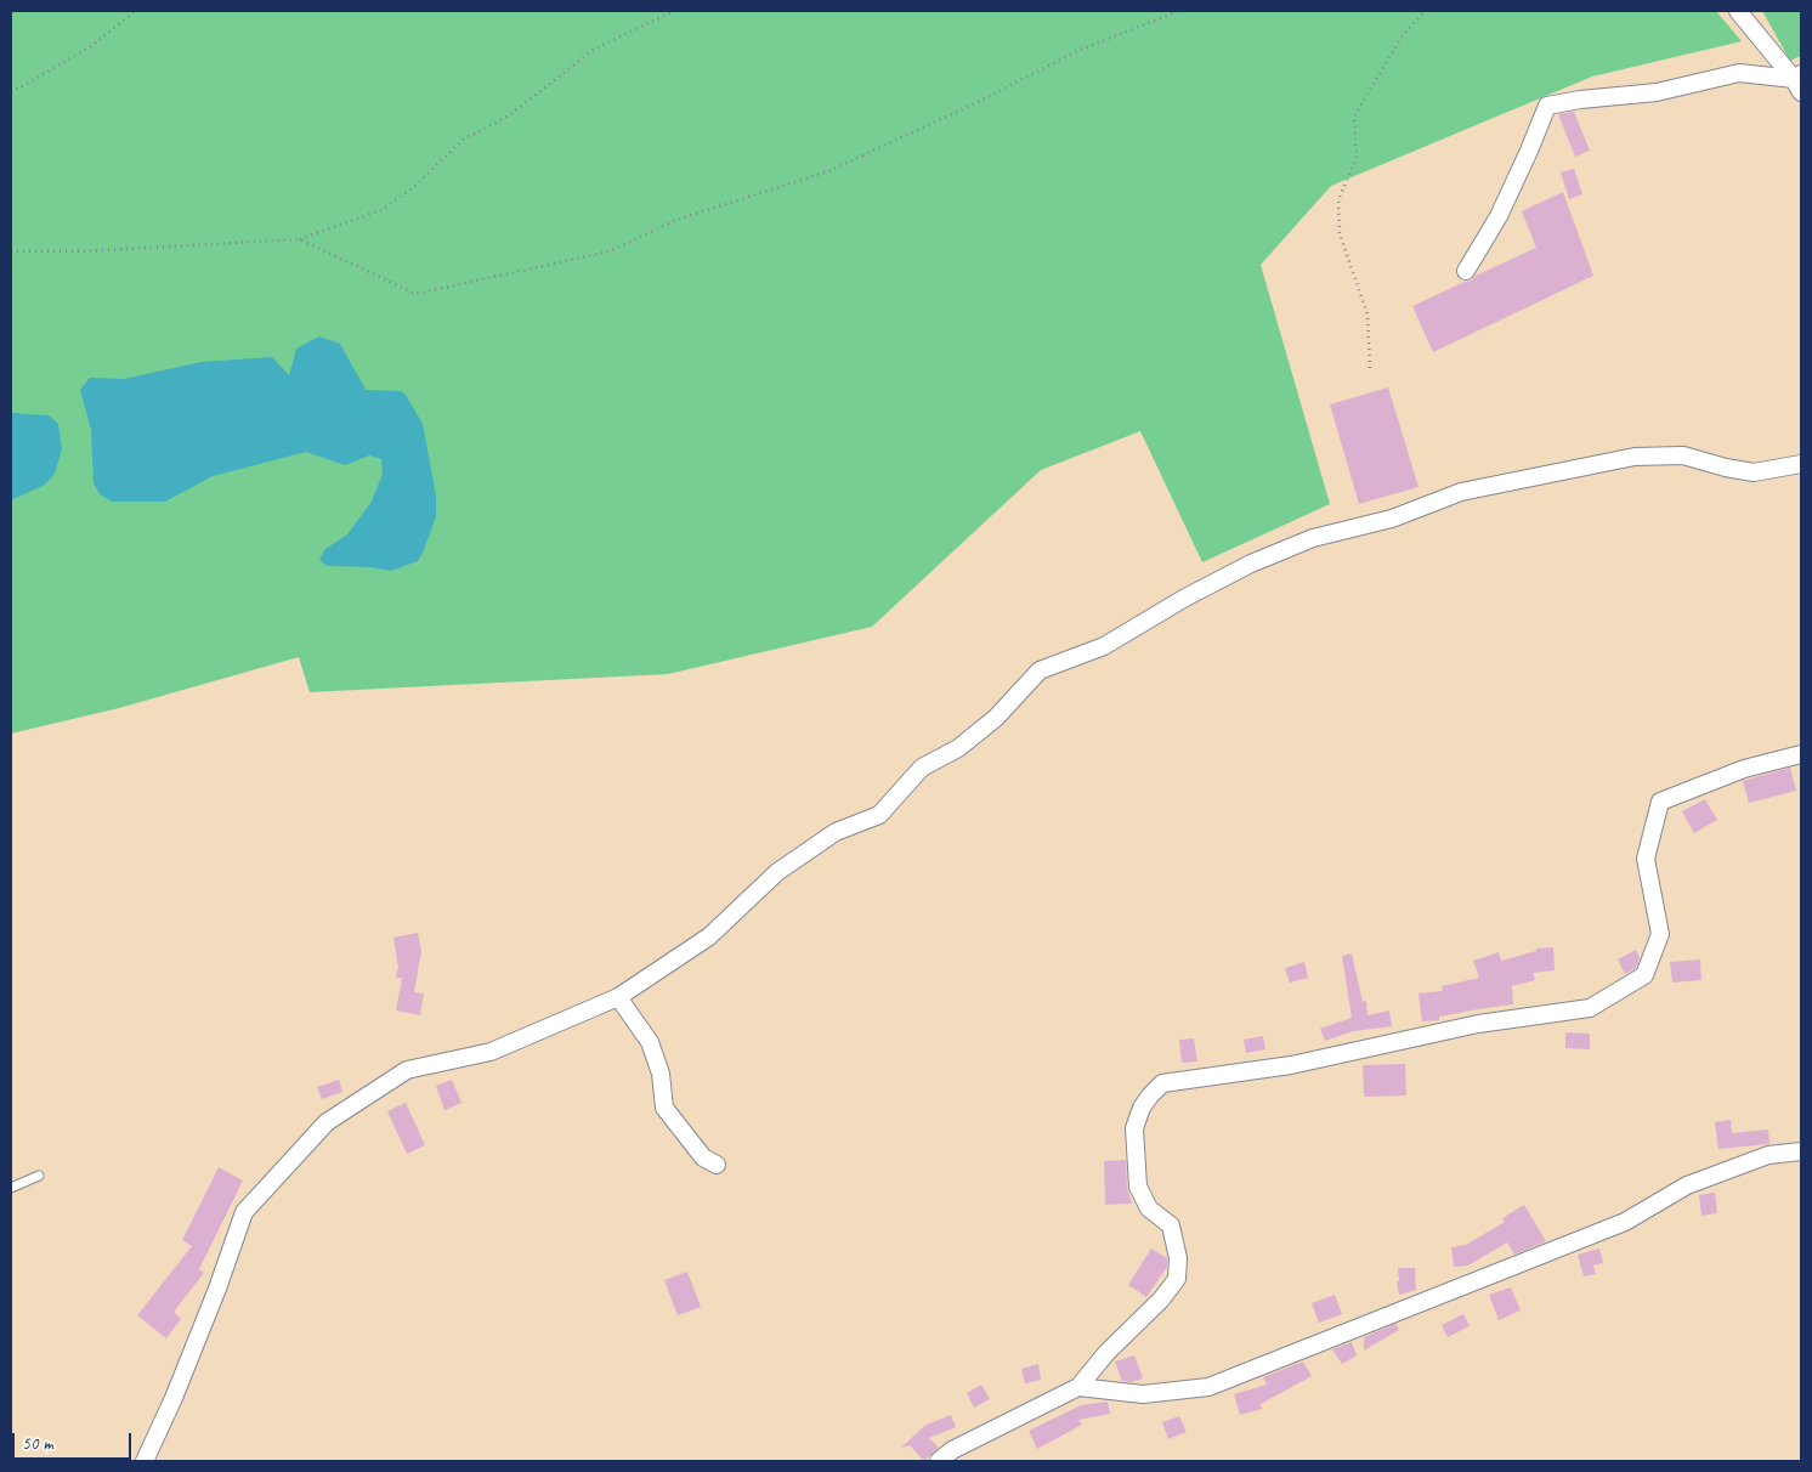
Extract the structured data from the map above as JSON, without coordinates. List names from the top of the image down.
{
  "scale_bar": "50 m"
}
